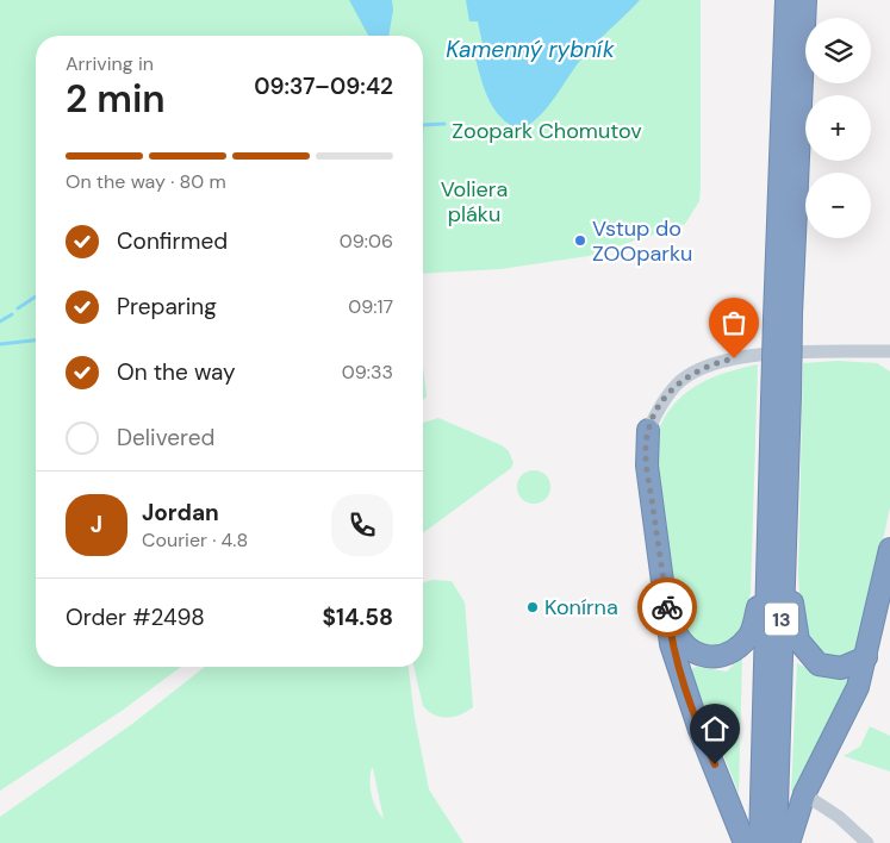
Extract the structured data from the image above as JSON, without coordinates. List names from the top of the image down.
{
  "streets": {
    "highway": ["13"]
  },
  "water": ["Kamenný rybník"],
  "parks": ["Zoopark Chomutov", "Voliera pláku"],
  "places": ["Vstup do ZOOparku", "Konírna"],
  "page": {
    "map_buttons": ["+", "−"],
    "heading": ["2 min", "Arriving in", "09:37–09:42"],
    "panel": [
      "Jordan",
      "Courier · 4.8",
      "Order #2498",
      "$14.58"
    ],
    "bar": "On the way · 80 m",
    "list": [
      ["Confirmed", "09:06"],
      ["Preparing", "09:17"],
      ["On the way", "09:33"],
      "Delivered"
    ],
    "round": "J"
  }
}
